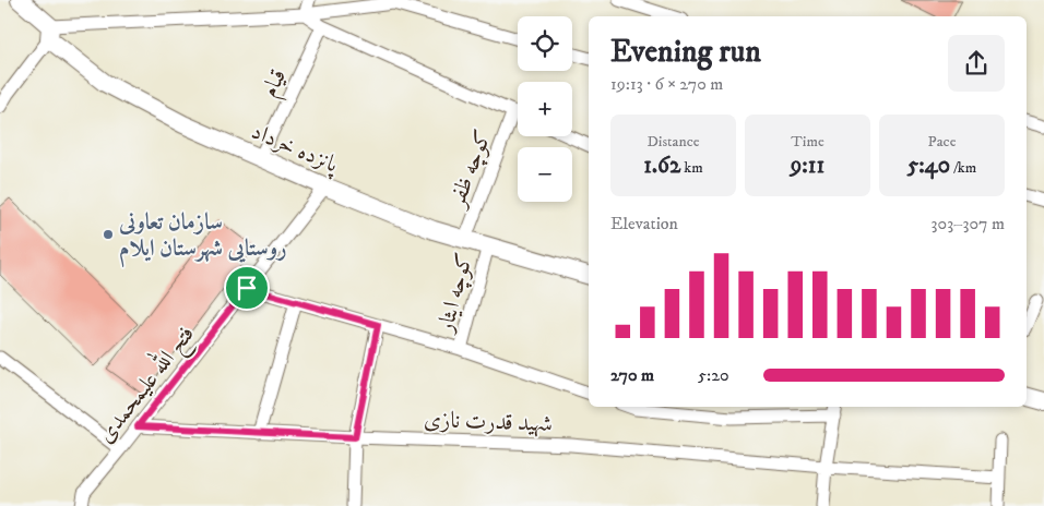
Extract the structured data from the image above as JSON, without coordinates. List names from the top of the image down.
{
  "streets": {
    "street": [
      "قیام",
      "پانزده خرداد",
      "کوچه ظفر",
      "کوچه ایثار",
      "فتح الله علیمحمدی",
      "شهید قدرت نازی"
    ]
  },
  "crossings": [
    ["قیام", "پانزده خرداد"],
    ["پانزده خرداد", "کوچه ظفر"],
    ["پانزده خرداد", "کوچه ایثار"],
    ["پانزده خرداد", "فتح الله علیمحمدی"],
    ["فتح الله علیمحمدی", "شهید قدرت نازی"]
  ],
  "places": ["سازمان تعاونی روستایی شهرستان ایلام"],
  "page": {
    "map_buttons": ["+", "−"],
    "heading": ["Evening run", "19:13 · 6 × 270 m"],
    "stats": [
      ["Distance", "1.62 km"],
      ["Time", "9:11"],
      ["Pace", "5:40 /km"]
    ],
    "chart": ["Elevation", "303–307 m"],
    "list": [
      {
        "name": "270 m",
        "note": "5:20"
      }
    ]
  }
}
